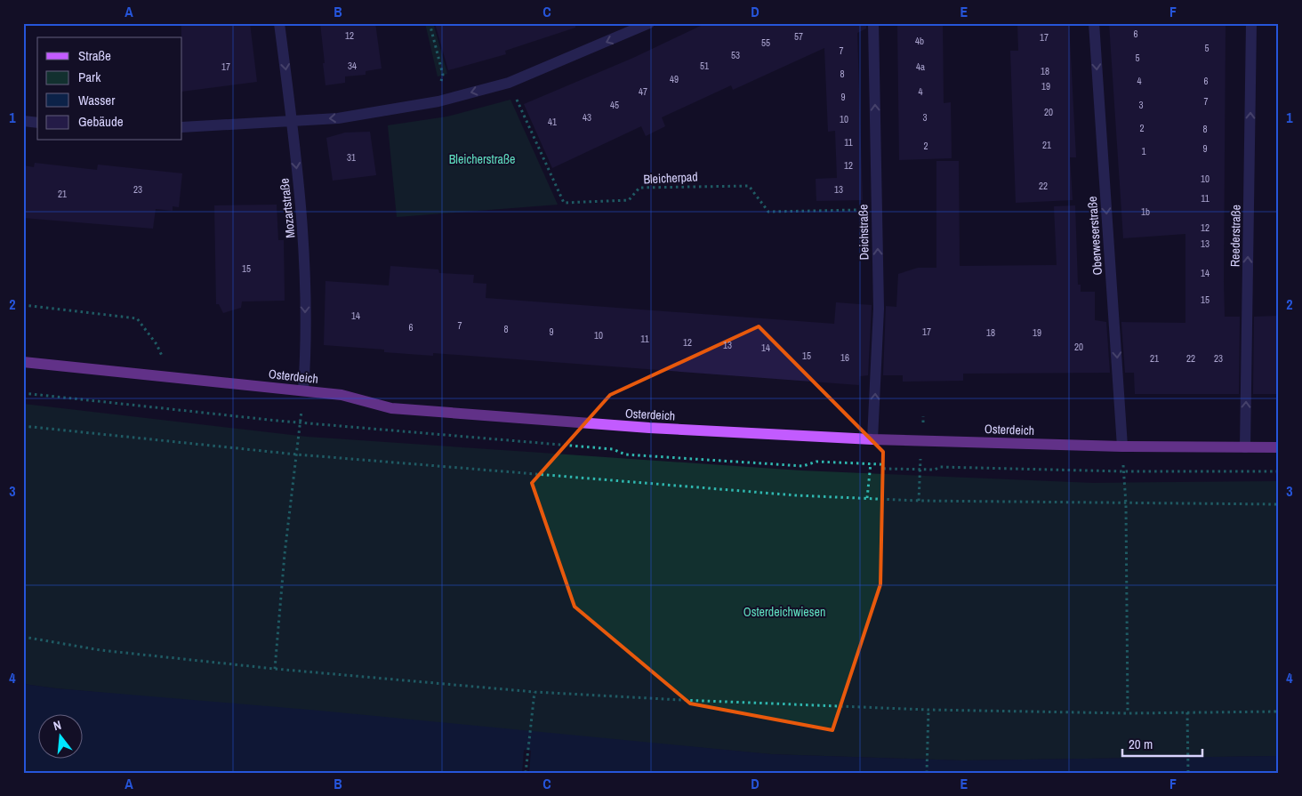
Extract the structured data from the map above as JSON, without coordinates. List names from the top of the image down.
{
  "streets": {
    "main road": ["Osterdeich"],
    "street": [
      "Mozartstraße",
      "Deichstraße",
      "Oberweserstraße",
      "Reederstraße"
    ],
    "path": ["Bleicherpad"]
  },
  "crossings": [
    ["Bleicherpad", "Deichstraße"],
    ["Mozartstraße", "Osterdeich"],
    ["Deichstraße", "Osterdeich"],
    ["Oberweserstraße", "Osterdeich"],
    ["Reederstraße", "Osterdeich"]
  ],
  "one_way": [
    "Mozartstraße",
    "Deichstraße",
    "Oberweserstraße",
    "Reederstraße"
  ],
  "parks": ["Bleicherstraße", "Osterdeichwiesen"],
  "house_numbers": [
    "6",
    "12",
    "57",
    "17",
    "4b",
    "55",
    "5",
    "7",
    "53",
    "5",
    "34",
    "51",
    "17",
    "4a",
    "18",
    "8",
    "49",
    "4",
    "6",
    "19",
    "47",
    "4",
    "9",
    "7",
    "45",
    "3",
    "20",
    "43",
    "3",
    "10",
    "41",
    "2",
    "8",
    "11",
    "21",
    "2",
    "9",
    "1",
    "31",
    "12",
    "10",
    "22",
    "23",
    "13",
    "21",
    "11",
    "1b",
    "12",
    "13",
    "15",
    "14",
    "15",
    "14",
    "7",
    "6",
    "8",
    "9",
    "17",
    "18",
    "19",
    "10",
    "11",
    "12",
    "13",
    "20",
    "14",
    "15",
    "16",
    "21",
    "22",
    "23"
  ],
  "legend": [
    "Straße",
    "Park",
    "Wasser",
    "Gebäude"
  ],
  "scale_bar": "20 m",
  "north": "top",
  "grid": {
    "columns": [
      "A",
      "B",
      "C",
      "D",
      "E",
      "F"
    ],
    "rows": [
      "1",
      "2",
      "3",
      "4"
    ]
  }
}
